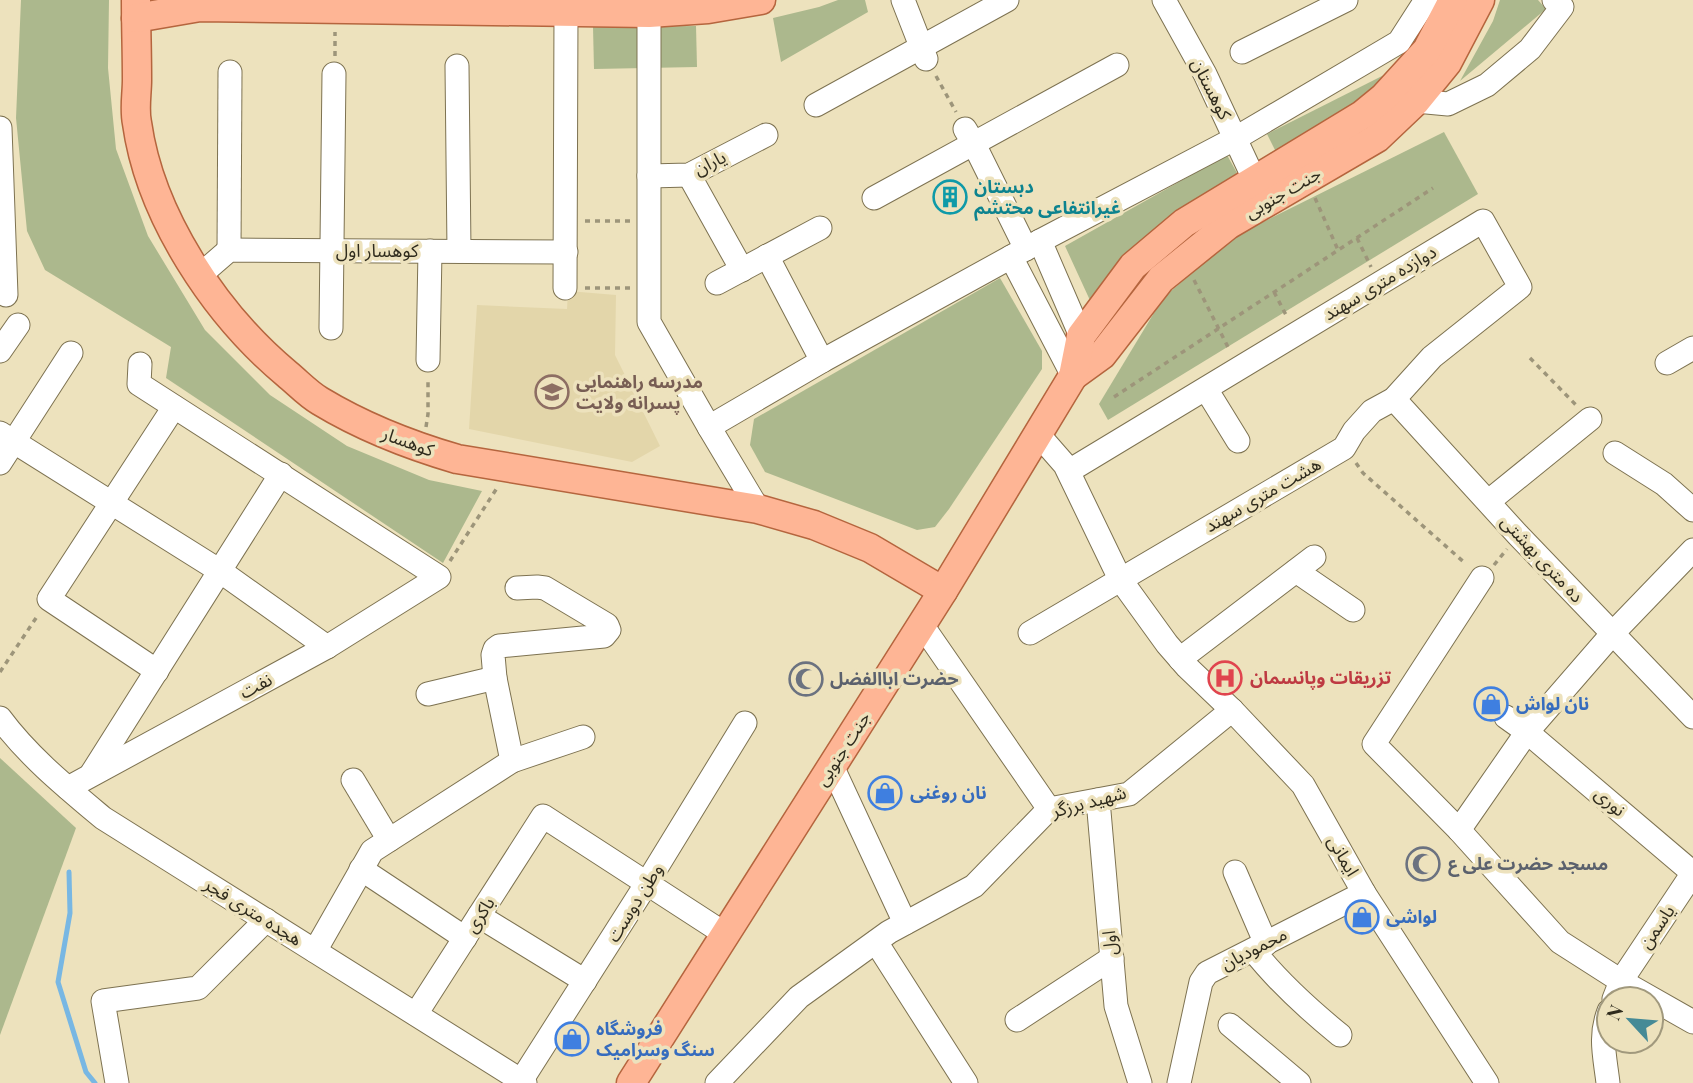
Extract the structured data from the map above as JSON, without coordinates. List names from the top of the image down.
{
  "streets": {
    "main road": ["جنت جنوبی", "کوهسار"],
    "street": [
      "کوهستان",
      "یاران",
      "کوهسار اول",
      "دوازده متری سهند",
      "هشت متری سهند",
      "ده متری بهشتی",
      "نفت",
      "شهید برزگر",
      "نوری",
      "ایمانی",
      "وطن دوست",
      "هجده متری فجر",
      "باکری",
      "یاسمن",
      "اول",
      "محمودیان"
    ]
  },
  "crossings": [
    ["کوهستان", "جنت جنوبی"],
    ["جنت جنوبی", "کوهسار"],
    ["دوازده متری سهند", "هشت متری سهند"],
    ["دوازده متری سهند", "ده متری بهشتی"],
    ["هشت متری سهند", "ده متری بهشتی"],
    ["نفت", "هجده متری فجر"],
    ["شهید برزگر", "ایمانی"],
    ["شهید برزگر", "اول"],
    ["نوری", "یاسمن"],
    ["ایمانی", "محمودیان"],
    ["وطن دوست", "هجده متری فجر"],
    ["وطن دوست", "باکری"],
    ["هجده متری فجر", "باکری"]
  ],
  "places": {
    "building": ["دبستان غیرانتفاعی محتشم"],
    "school or university": ["مدرسه راهنمایی پسرانه ولایت"],
    "hospital": ["تزریقات وپانسمان"],
    "mosque": ["حضرت اباالفضل", "مسجد حضرت علی ع"],
    "shop": [
      "نان لواش",
      "نان روغنی",
      "لواشی",
      "فروشگاه سنگ وسرامیک"
    ]
  },
  "north": "top left"
}
